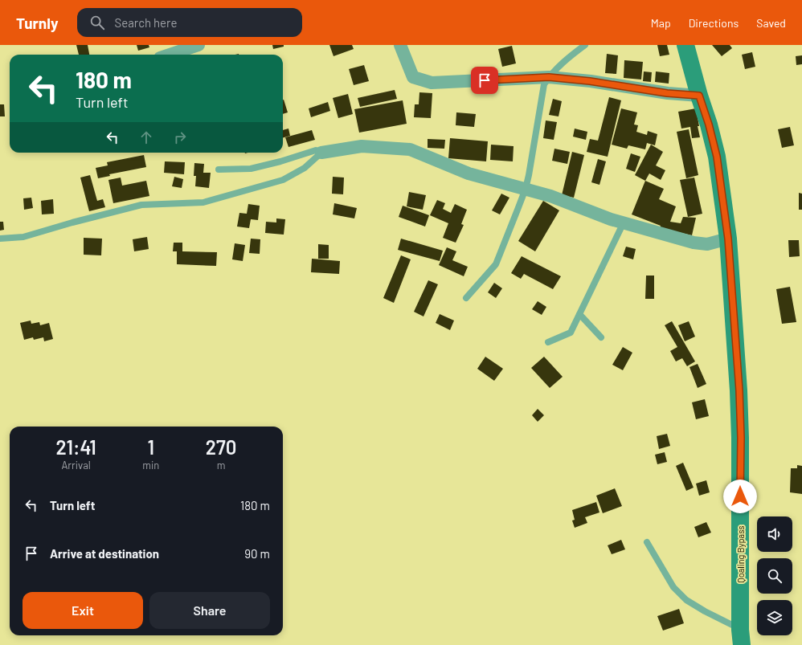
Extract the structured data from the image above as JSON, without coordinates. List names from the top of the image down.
{
  "streets": {
    "main road": ["Qoaling Bypass"]
  },
  "page": {
    "header": "Turnly",
    "search": "Search here",
    "nav": ["Map", "Directions", "Saved"],
    "turn": ["180 m", "Turn left"],
    "eta": [
      "21:41",
      "Arrival",
      "1",
      "min",
      "270",
      "m"
    ],
    "list": [
      {
        "name": "Turn left",
        "value": "180 m"
      },
      {
        "name": "Arrive at destination",
        "value": "90 m"
      }
    ],
    "buttons": ["Exit", "Share"]
  }
}
